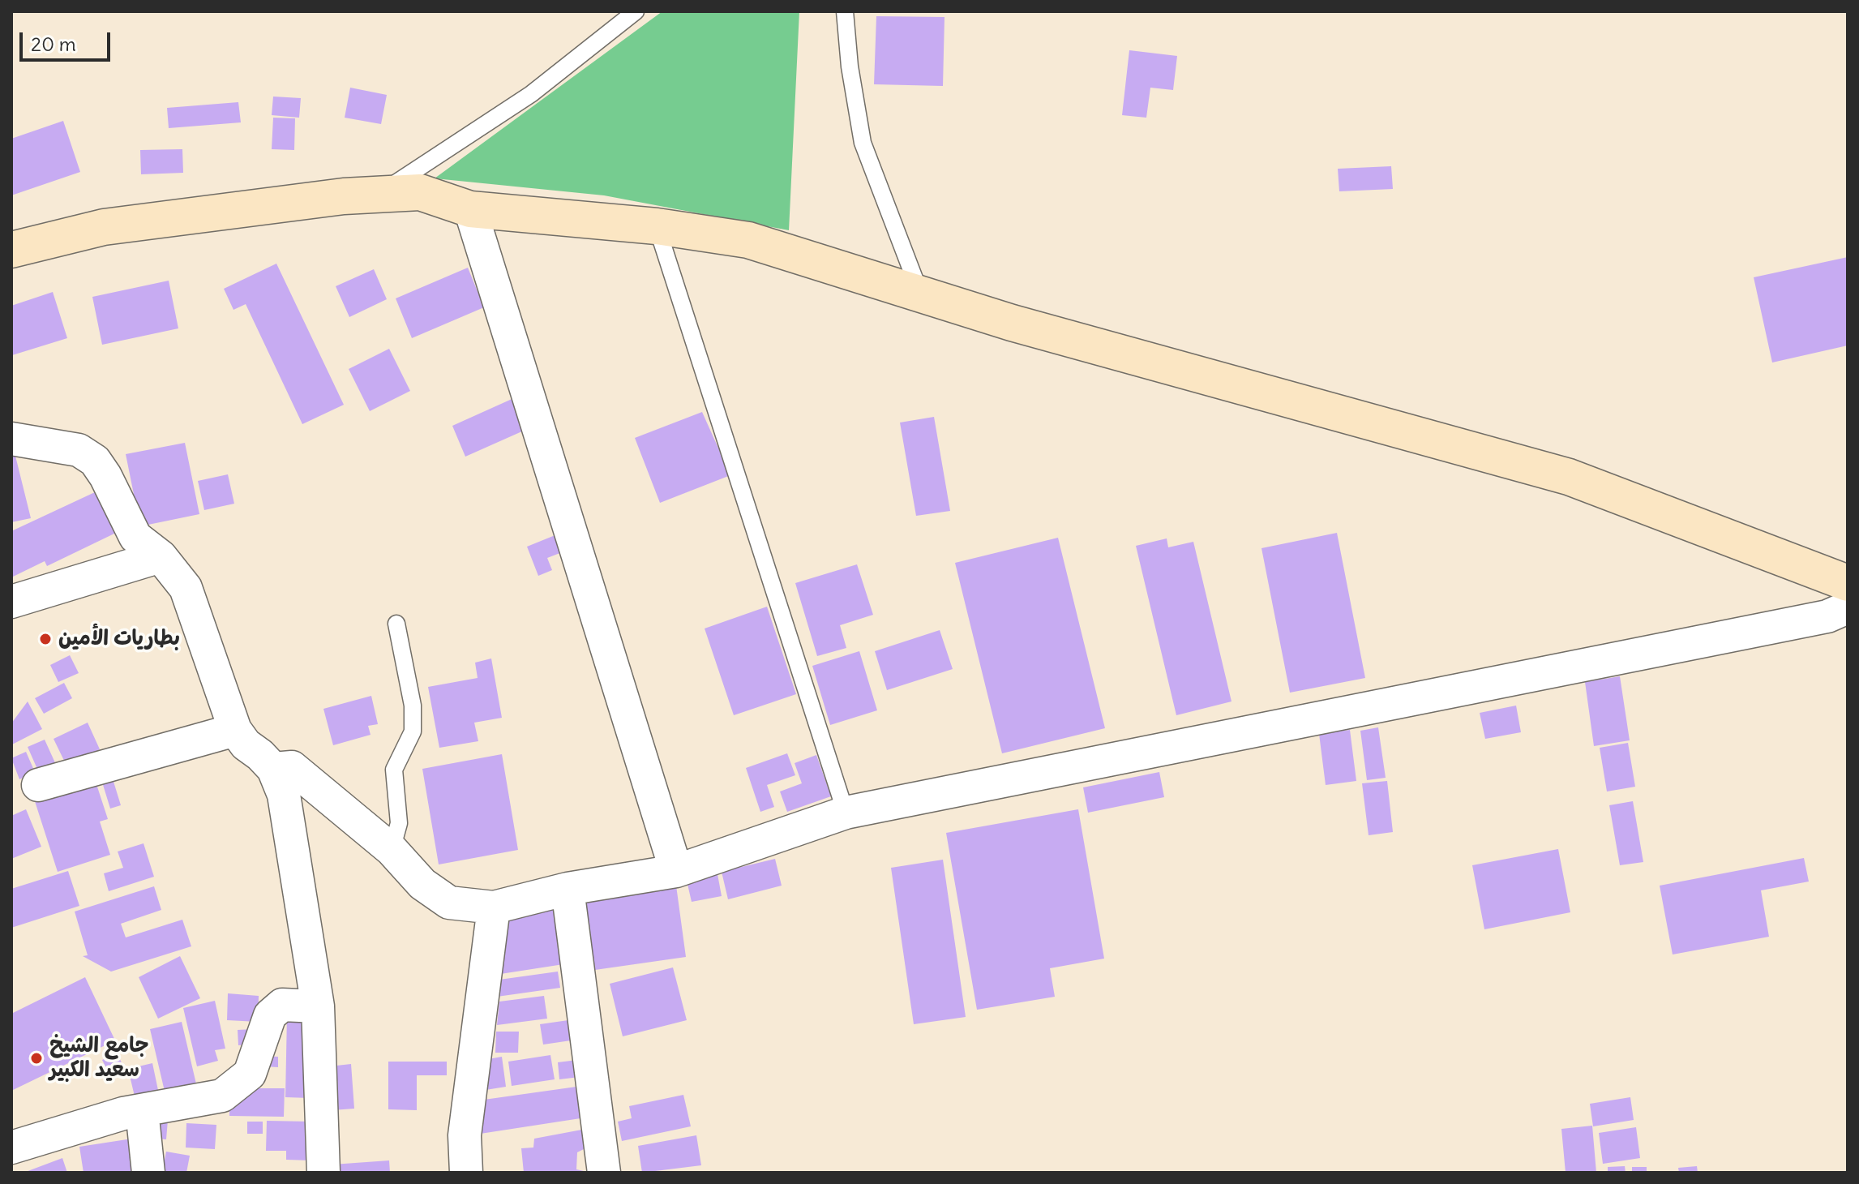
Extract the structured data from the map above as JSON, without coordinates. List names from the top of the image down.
{
  "places": ["بطاريات الأمين", "جامع الشيخ سعيد الكبير"],
  "scale_bar": "20 m"
}
